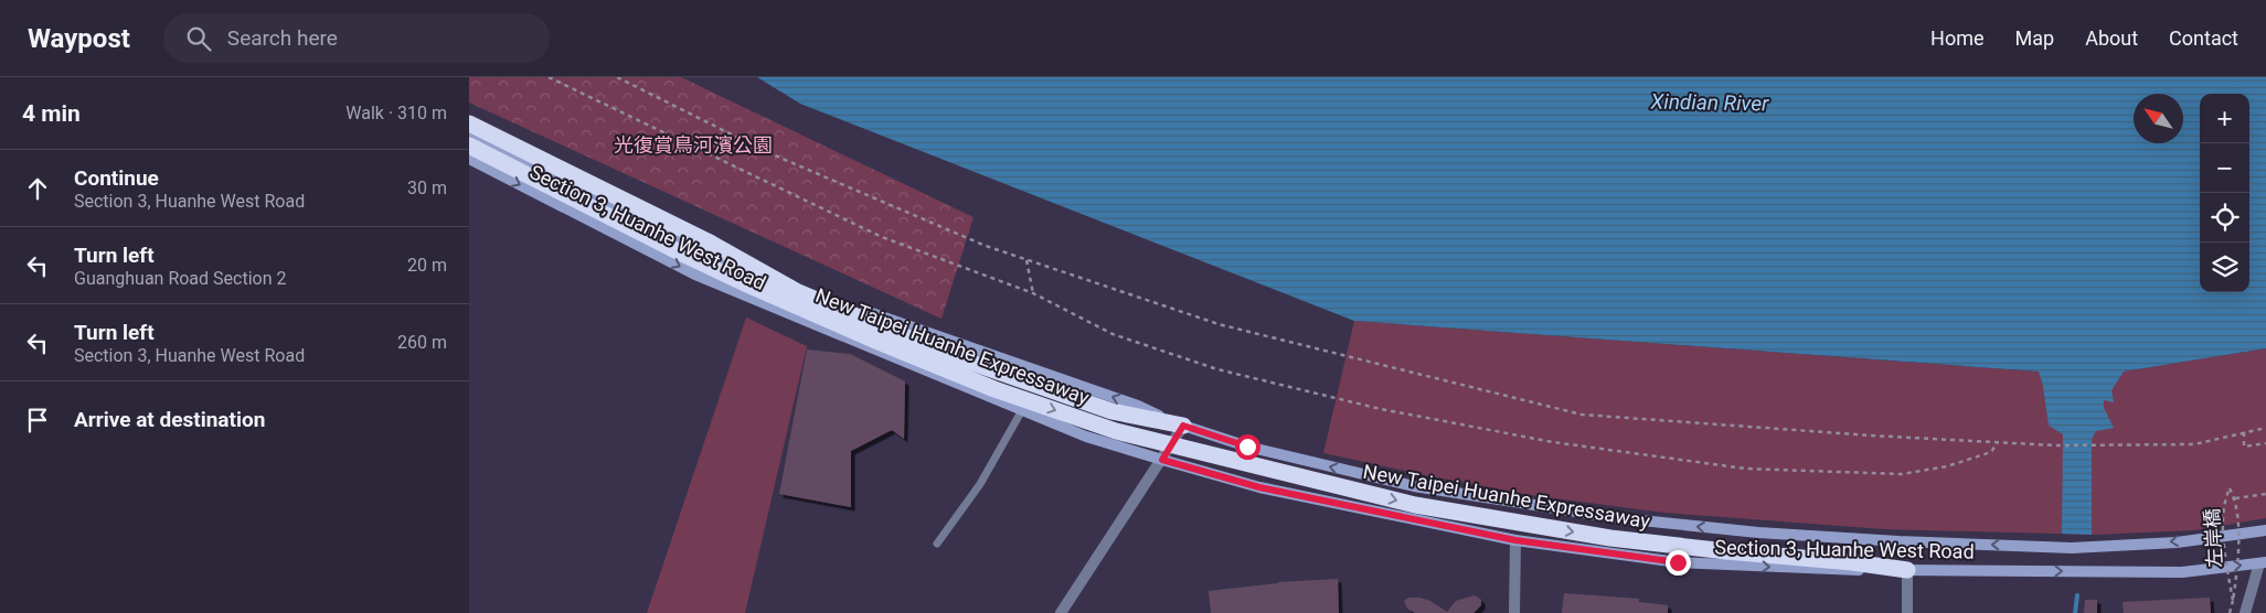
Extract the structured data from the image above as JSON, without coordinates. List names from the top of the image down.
{
  "streets": {
    "highway": ["New Taipei Huanhe Expressaway"],
    "main road": ["Section 3, Huanhe West Road"],
    "path": ["左岸橋"]
  },
  "crossings": [
    ["Section 3, Huanhe West Road", "New Taipei Huanhe Expressaway"]
  ],
  "water": ["Xindian River"],
  "parks": ["光復賞鳥河濱公園"],
  "north": "top left",
  "page": {
    "header": "Waypost",
    "search": "Search here",
    "nav": [
      "Home",
      "Map",
      "About",
      "Contact"
    ],
    "heading": ["4 min", "Walk · 310 m"],
    "map_buttons": ["+", "−"],
    "list": [
      ["Continue", "Section 3, Huanhe West Road", "30 m"],
      ["Turn left", "Guanghuan Road Section 2", "20 m"],
      ["Turn left", "Section 3, Huanhe West Road", "260 m"],
      "Arrive at destination"
    ]
  }
}
